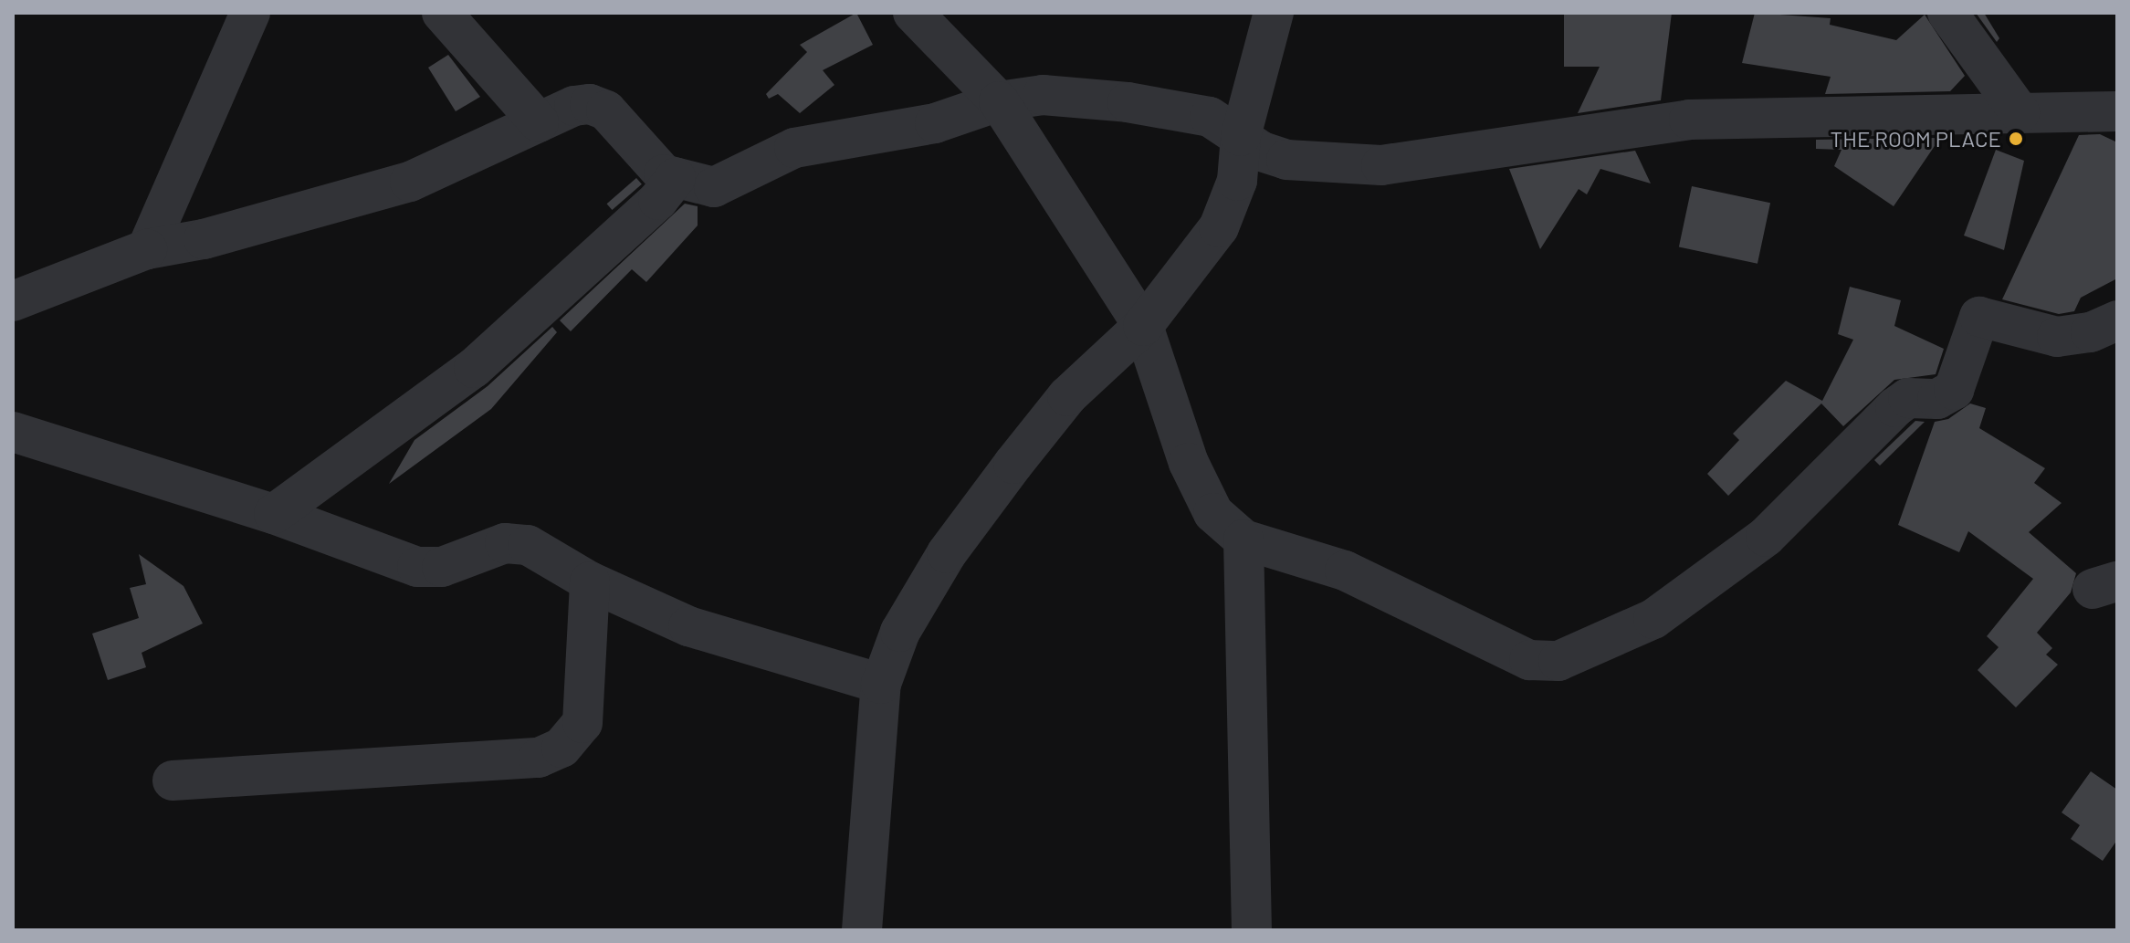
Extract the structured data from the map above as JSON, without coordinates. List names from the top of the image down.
{
  "places": ["THE ROOM PLACE"]
}
